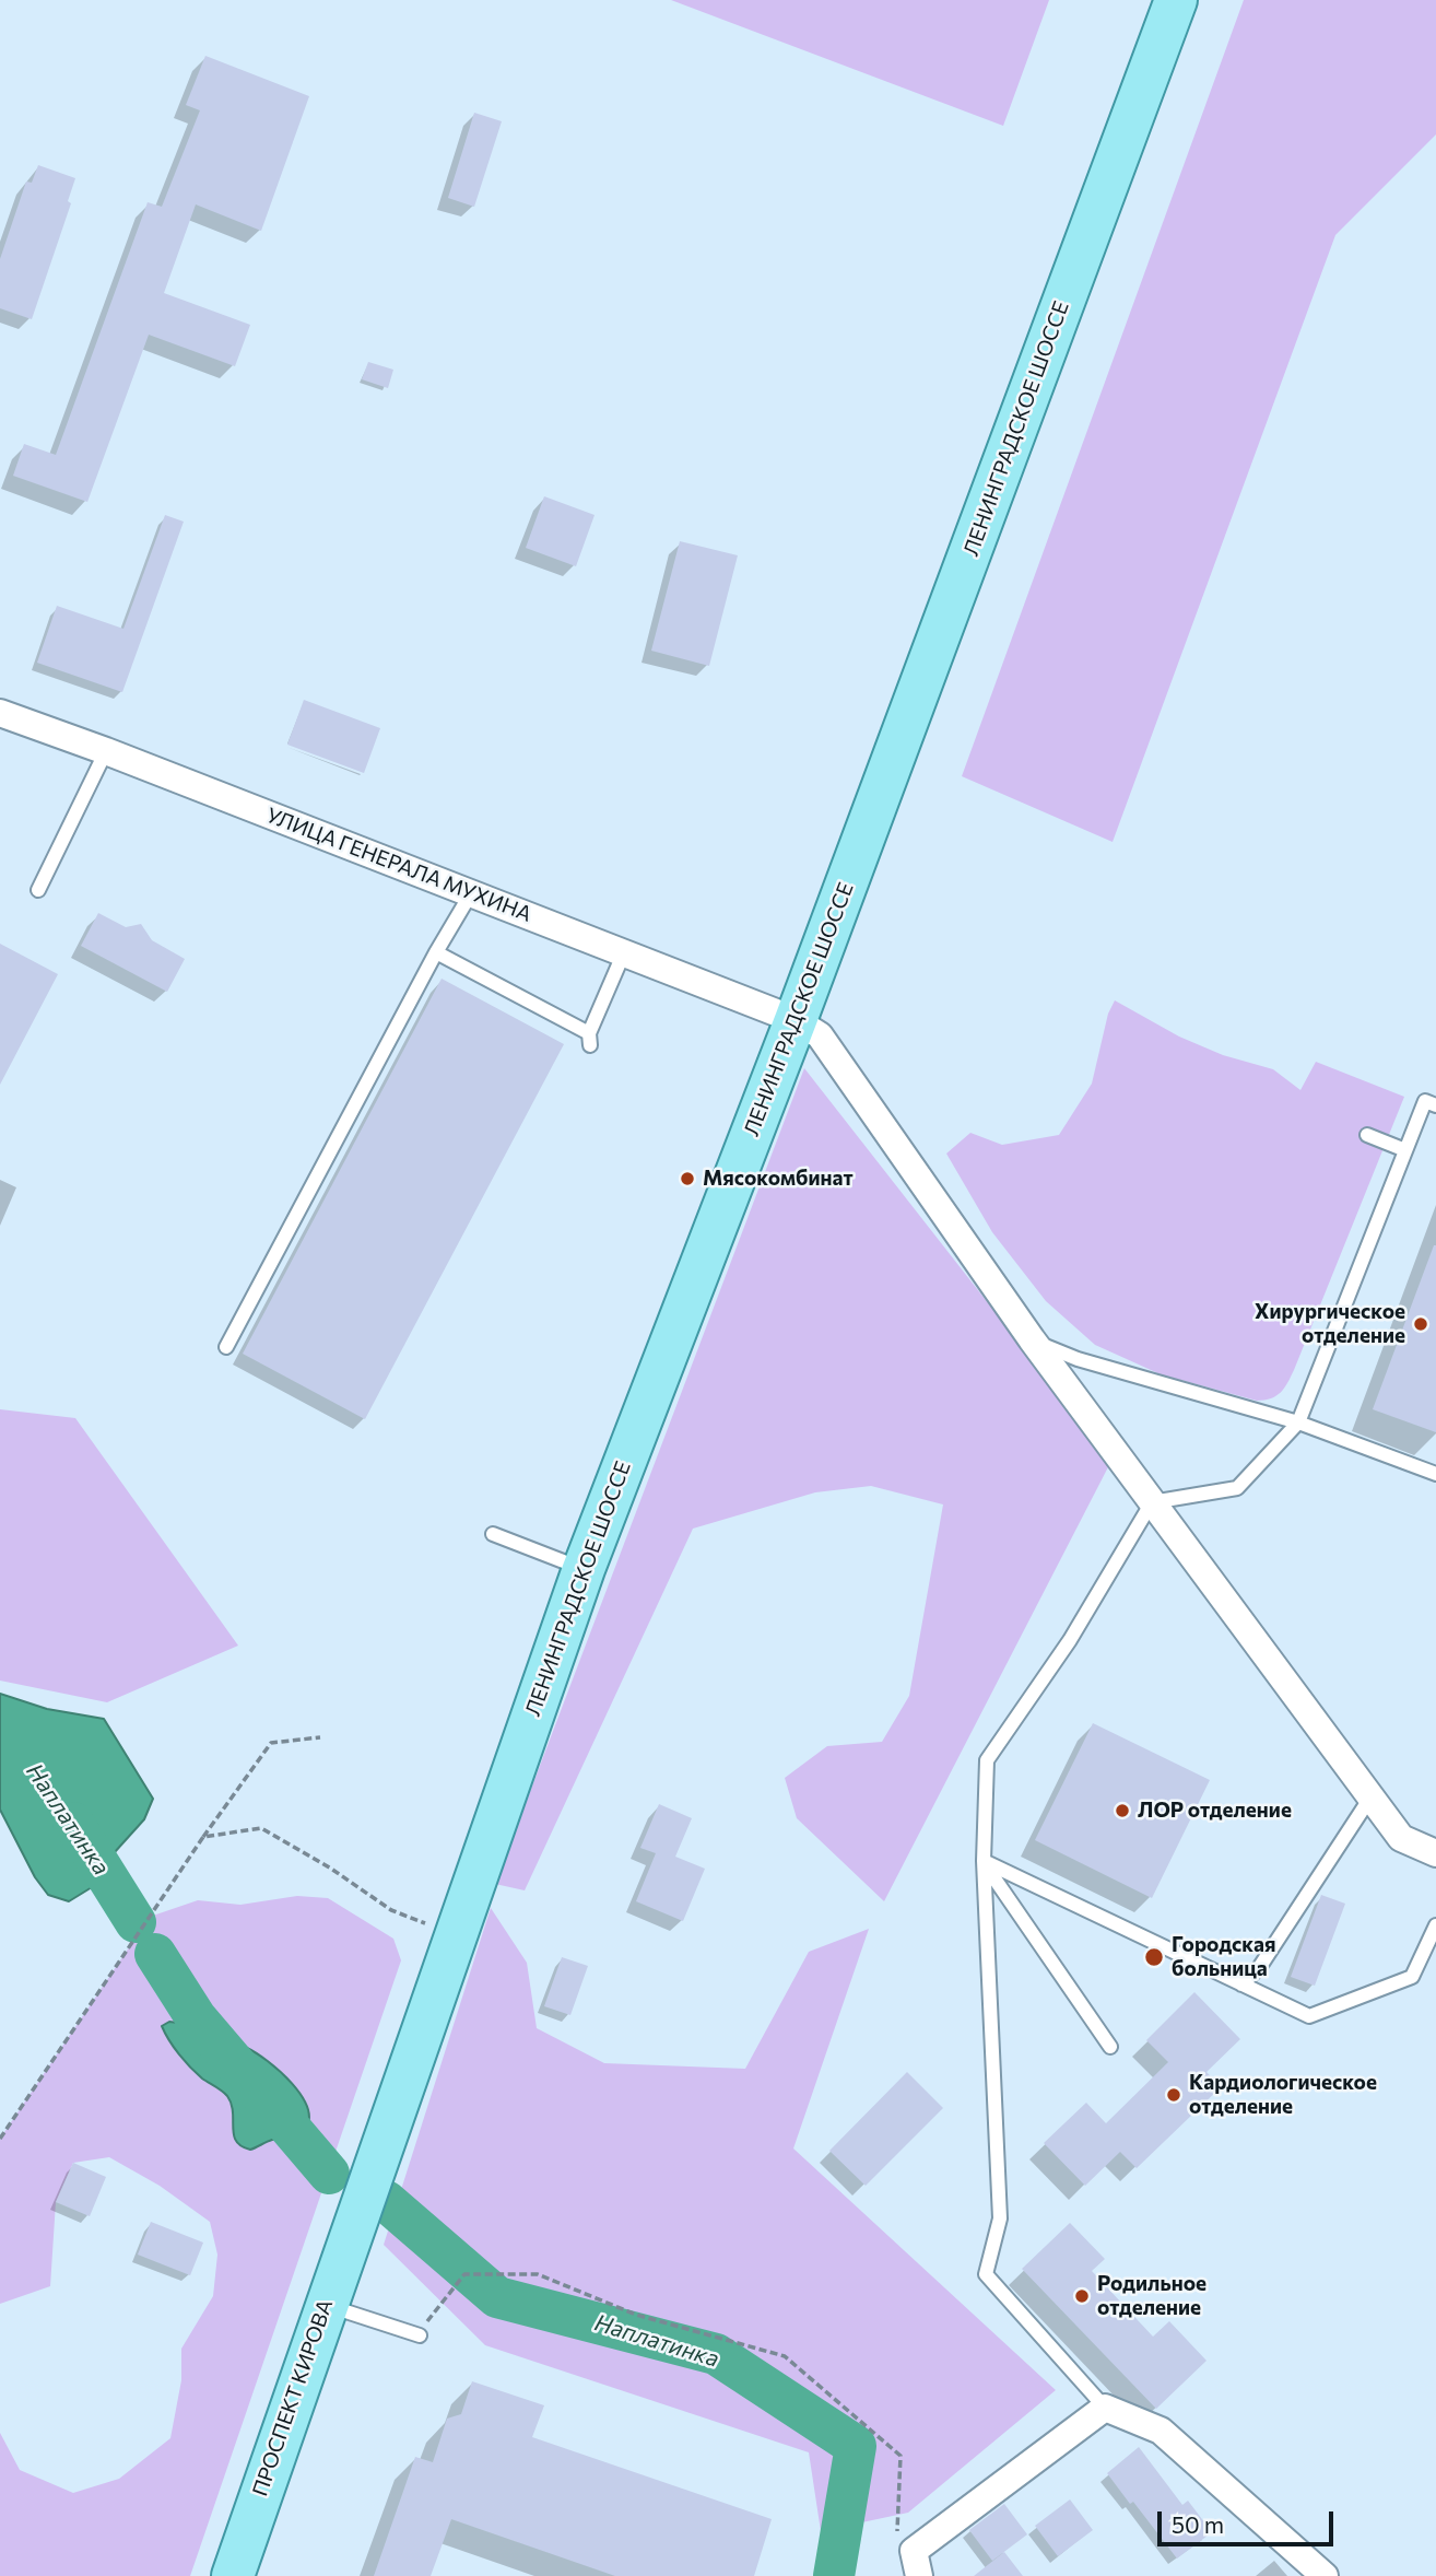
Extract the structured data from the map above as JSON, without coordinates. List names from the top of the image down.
{
  "streets": {
    "main road": ["ЛЕНИНГРАДСКОЕ ШОССЕ", "ПРОСПЕКТ КИРОВА"],
    "street": ["УЛИЦА ГЕНЕРАЛА МУХИНА"]
  },
  "crossings": [
    ["ЛЕНИНГРАДСКОЕ ШОССЕ", "УЛИЦА ГЕНЕРАЛА МУХИНА"],
    ["ЛЕНИНГРАДСКОЕ ШОССЕ", "ПРОСПЕКТ КИРОВА"]
  ],
  "water": ["Наплатинка"],
  "places": [
    "Мясокомбинат",
    "Хирургическое отделение",
    "ЛОР отделение",
    "Городская больница",
    "Кардиологическое отделение",
    "Родильное отделение"
  ],
  "scale_bar": "50 m"
}
